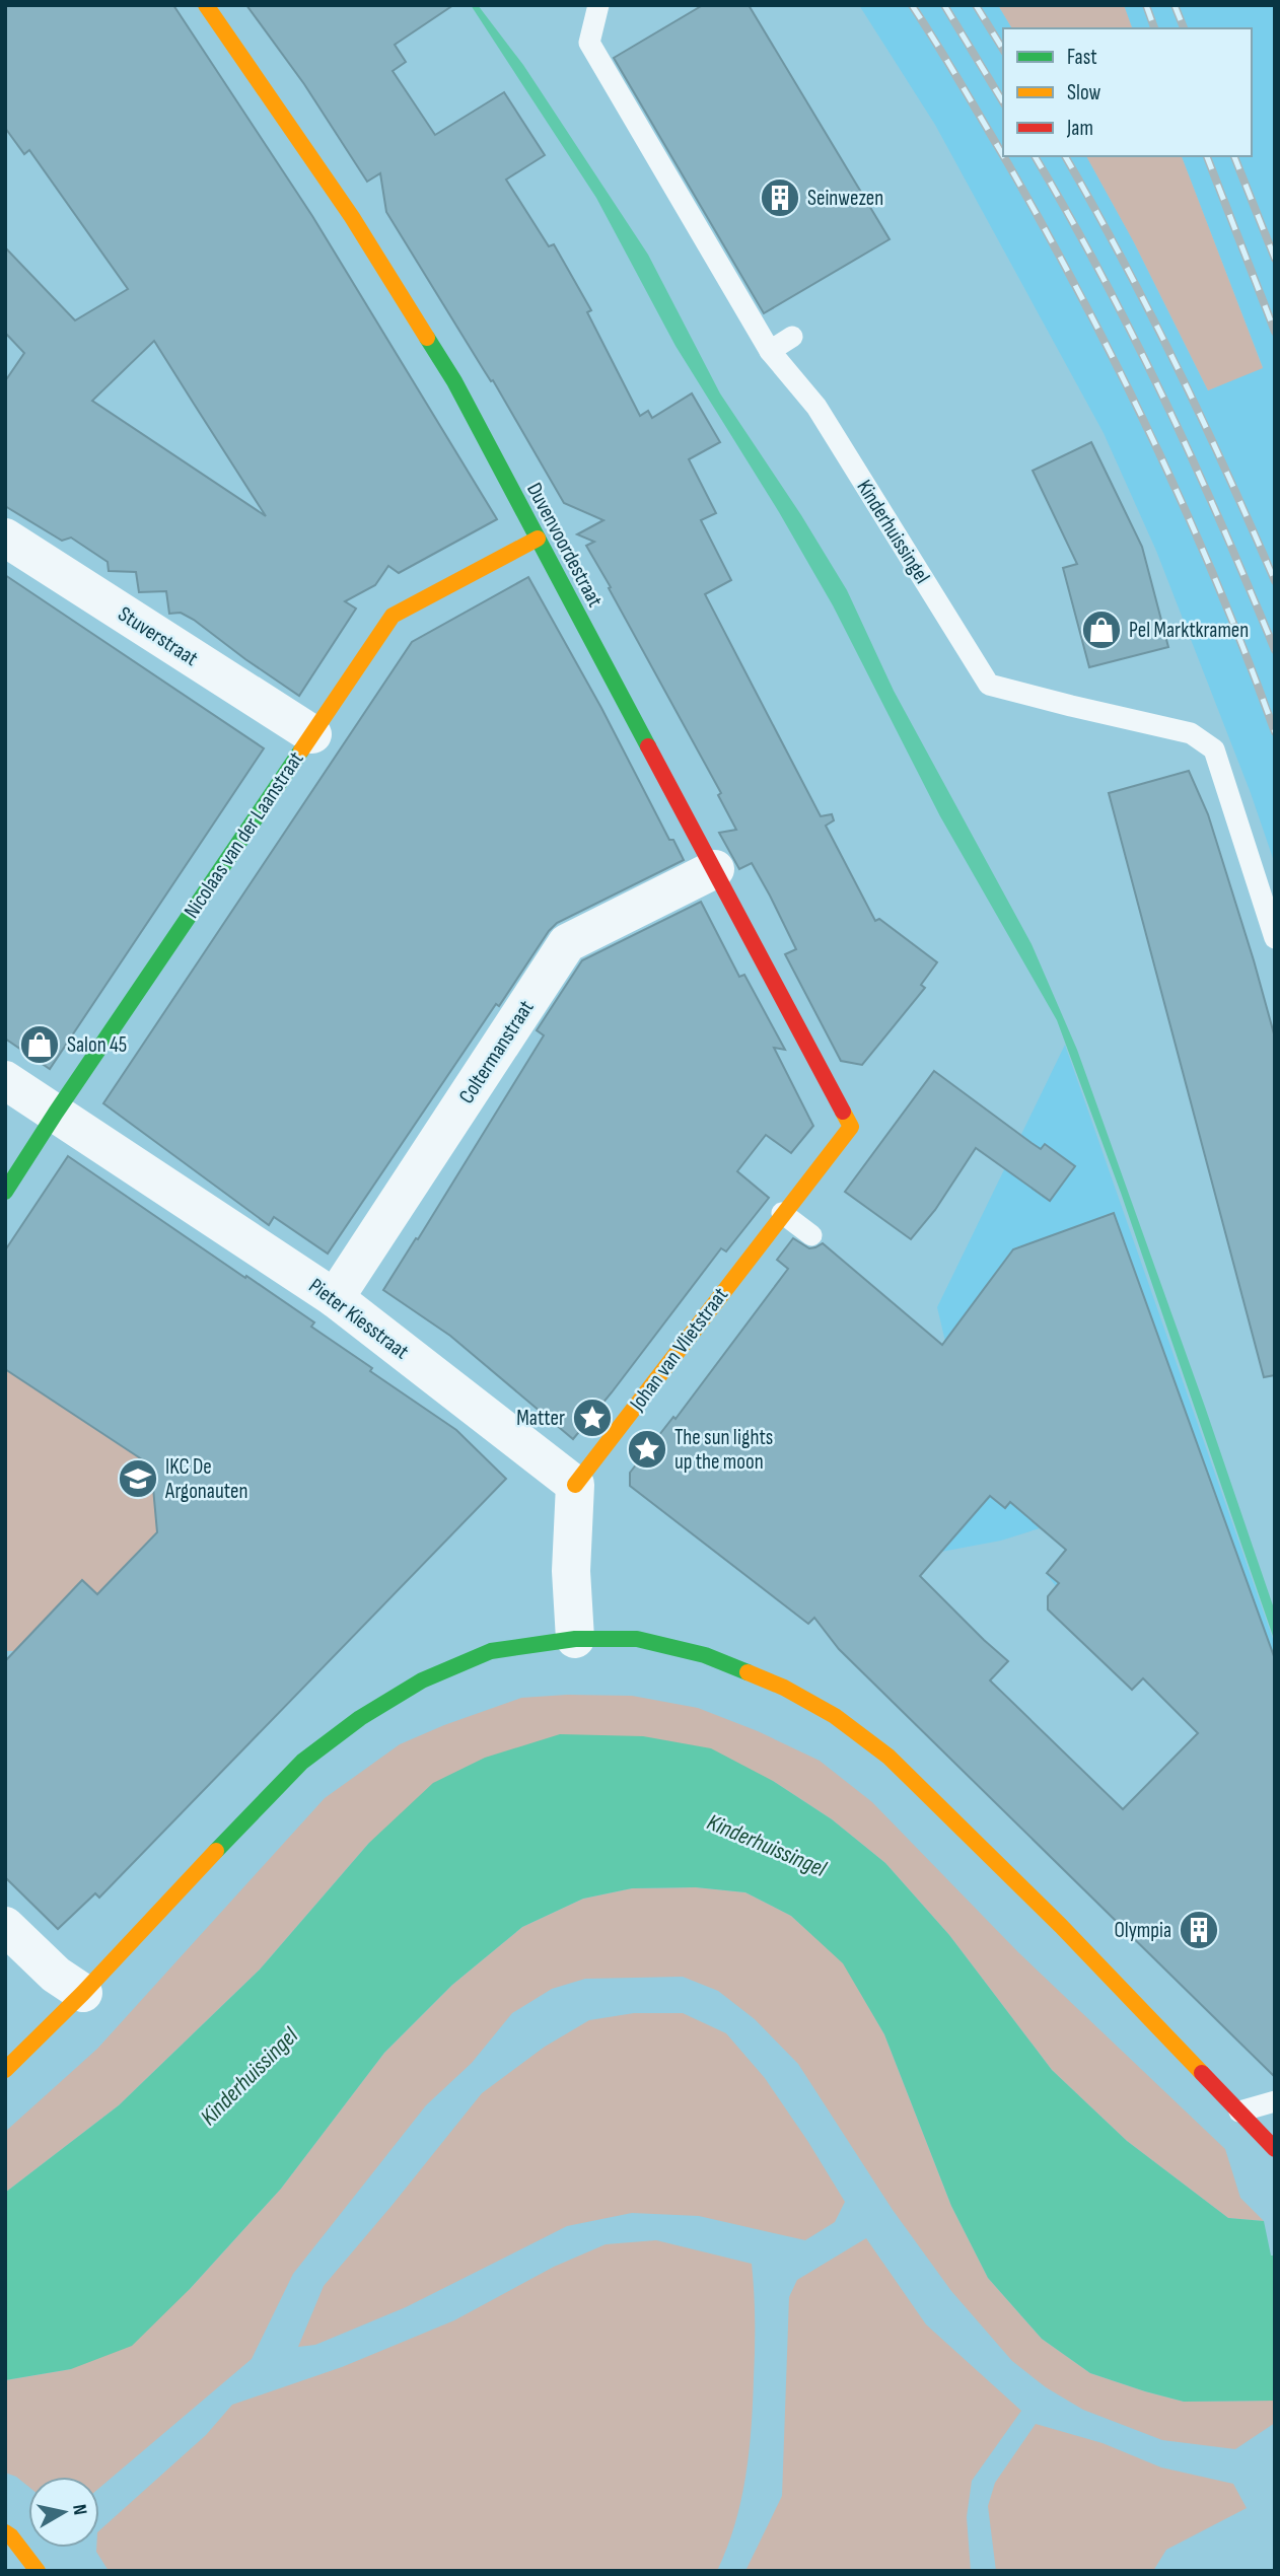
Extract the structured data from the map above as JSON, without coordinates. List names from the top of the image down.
{
  "streets": {
    "street": [
      "Duvenvoordestraat",
      "Stuverstraat",
      "Nicolaas van der Laanstraat",
      "Coltermanstraat",
      "Pieter Kiesstraat",
      "Johan van Vlietstraat"
    ],
    "lane": ["Kinderhuissingel"]
  },
  "crossings": [
    ["Duvenvoordestraat", "Nicolaas van der Laanstraat"],
    ["Duvenvoordestraat", "Coltermanstraat"],
    ["Duvenvoordestraat", "Johan van Vlietstraat"],
    ["Stuverstraat", "Nicolaas van der Laanstraat"],
    ["Nicolaas van der Laanstraat", "Pieter Kiesstraat"],
    ["Coltermanstraat", "Pieter Kiesstraat"],
    ["Pieter Kiesstraat", "Johan van Vlietstraat"]
  ],
  "water": ["Kinderhuissingel"],
  "places": {
    "building": ["Seinwezen", "Olympia"],
    "shop": ["Pel Marktkramen", "Salon 45"],
    "place": ["Matter", "The sun lights up the moon"],
    "school or university": ["IKC De Argonauten"]
  },
  "legend": ["Fast", "Slow", "Jam"],
  "north": "right"
}
